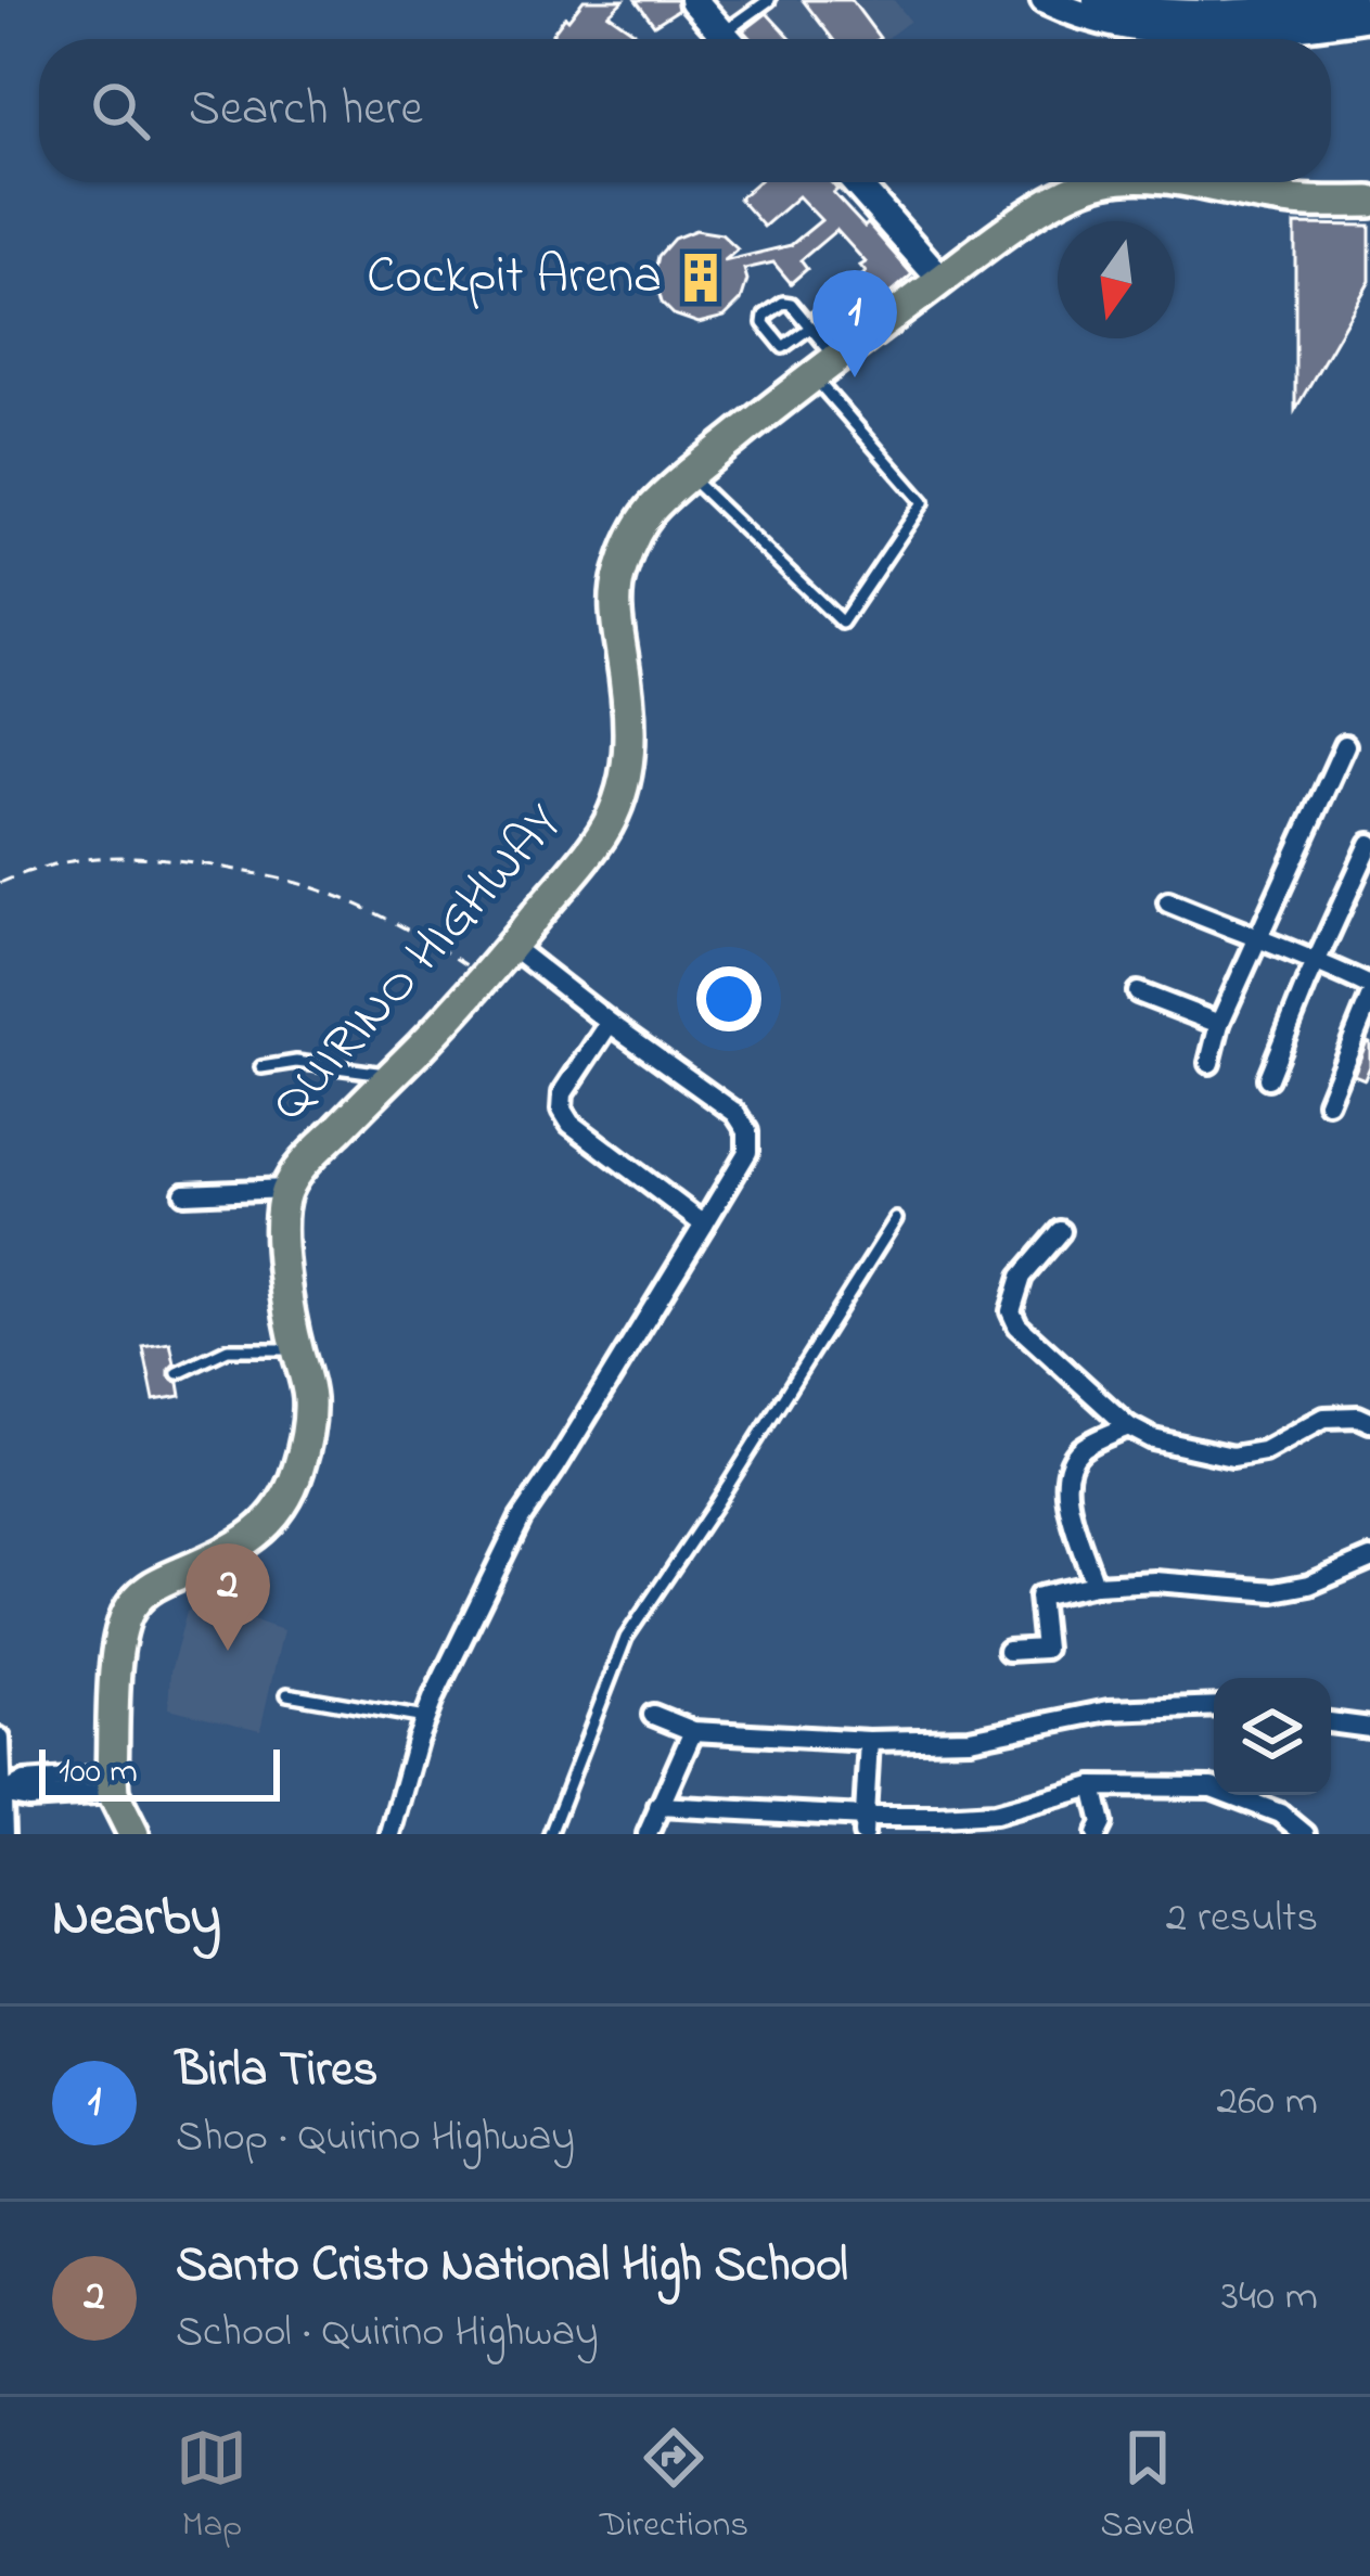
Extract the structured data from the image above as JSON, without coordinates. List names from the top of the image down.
{
  "streets": {
    "main road": ["QUIRINO HIGHWAY"]
  },
  "places": {
    "building": ["Cockpit Arena"]
  },
  "scale_bar": "100 m",
  "north": "bottom",
  "page": {
    "search": "Search here",
    "pins": ["1", "2"],
    "scale": "100 m",
    "heading": ["Nearby", "2 results"],
    "list": [
      {
        "mark": "1",
        "name": "Birla Tires",
        "note": "Shop · Quirino Highway",
        "value": "260 m"
      },
      {
        "mark": "2",
        "name": "Santo Cristo National High School",
        "note": "School · Quirino Highway",
        "value": "340 m"
      }
    ],
    "nav": ["Map", "Directions", "Saved"]
  }
}
